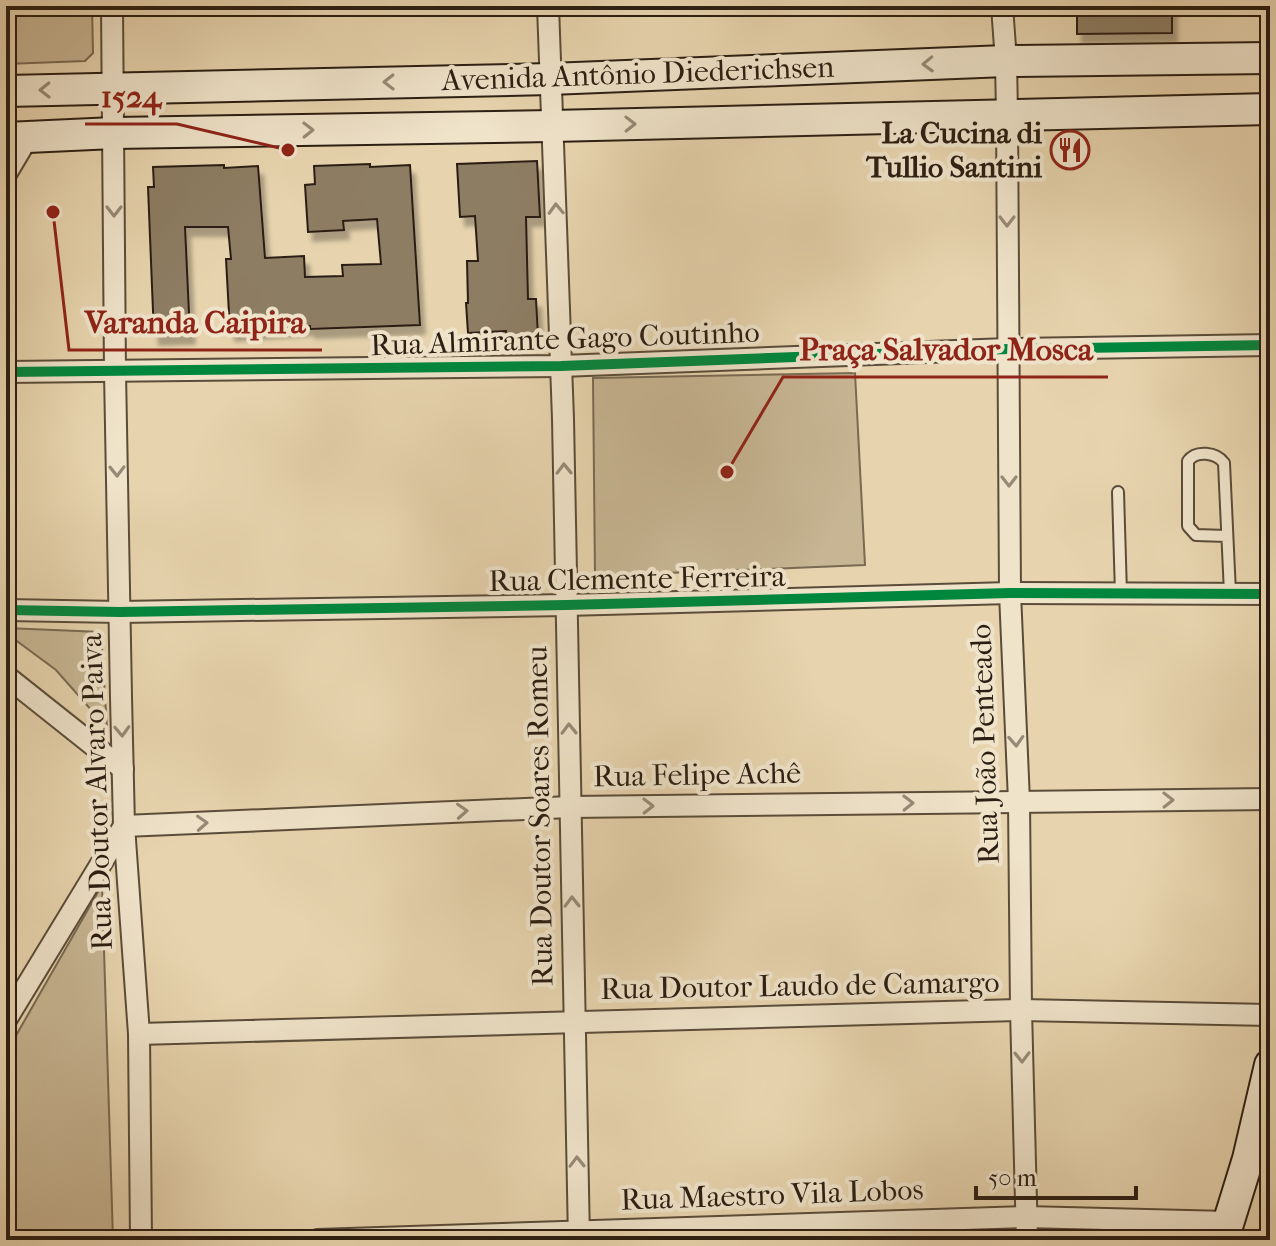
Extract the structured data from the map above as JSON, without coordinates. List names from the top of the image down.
{
  "streets": {
    "main road": ["Avenida Antônio Diederichsen"],
    "street": [
      "Rua Almirante Gago Coutinho",
      "Rua Clemente Ferreira",
      "Rua João Penteado",
      "Rua Felipe Achê",
      "Rua Doutor Alvaro Paiva",
      "Rua Doutor Soares Romeu",
      "Rua Doutor Laudo de Camargo",
      "Rua Maestro Vila Lobos"
    ]
  },
  "crossings": [
    ["Avenida Antônio Diederichsen", "Rua João Penteado"],
    ["Avenida Antônio Diederichsen", "Rua Doutor Alvaro Paiva"],
    ["Avenida Antônio Diederichsen", "Rua Doutor Soares Romeu"],
    ["Rua Almirante Gago Coutinho", "Rua João Penteado"],
    ["Rua Almirante Gago Coutinho", "Rua Doutor Alvaro Paiva"],
    ["Rua Almirante Gago Coutinho", "Rua Doutor Soares Romeu"],
    ["Rua Clemente Ferreira", "Rua João Penteado"],
    ["Rua Clemente Ferreira", "Rua Doutor Alvaro Paiva"],
    ["Rua Clemente Ferreira", "Rua Doutor Soares Romeu"],
    ["Rua João Penteado", "Rua Felipe Achê"],
    ["Rua João Penteado", "Rua Doutor Laudo de Camargo"],
    ["Rua João Penteado", "Rua Maestro Vila Lobos"],
    ["Rua Felipe Achê", "Rua Doutor Alvaro Paiva"],
    ["Rua Felipe Achê", "Rua Doutor Soares Romeu"],
    ["Rua Doutor Alvaro Paiva", "Rua Doutor Laudo de Camargo"],
    ["Rua Doutor Soares Romeu", "Rua Doutor Laudo de Camargo"],
    ["Rua Doutor Soares Romeu", "Rua Maestro Vila Lobos"]
  ],
  "one_way": [
    "Rua João Penteado",
    "Rua Felipe Achê",
    "Rua Doutor Alvaro Paiva",
    "Rua Doutor Soares Romeu"
  ],
  "places": {
    "other": ["1524", "Varanda Caipira", "Praça Salvador Mosca"],
    "restaurant": ["La Cucina di Tullio Santini"]
  },
  "scale_bar": "50 m"
}
